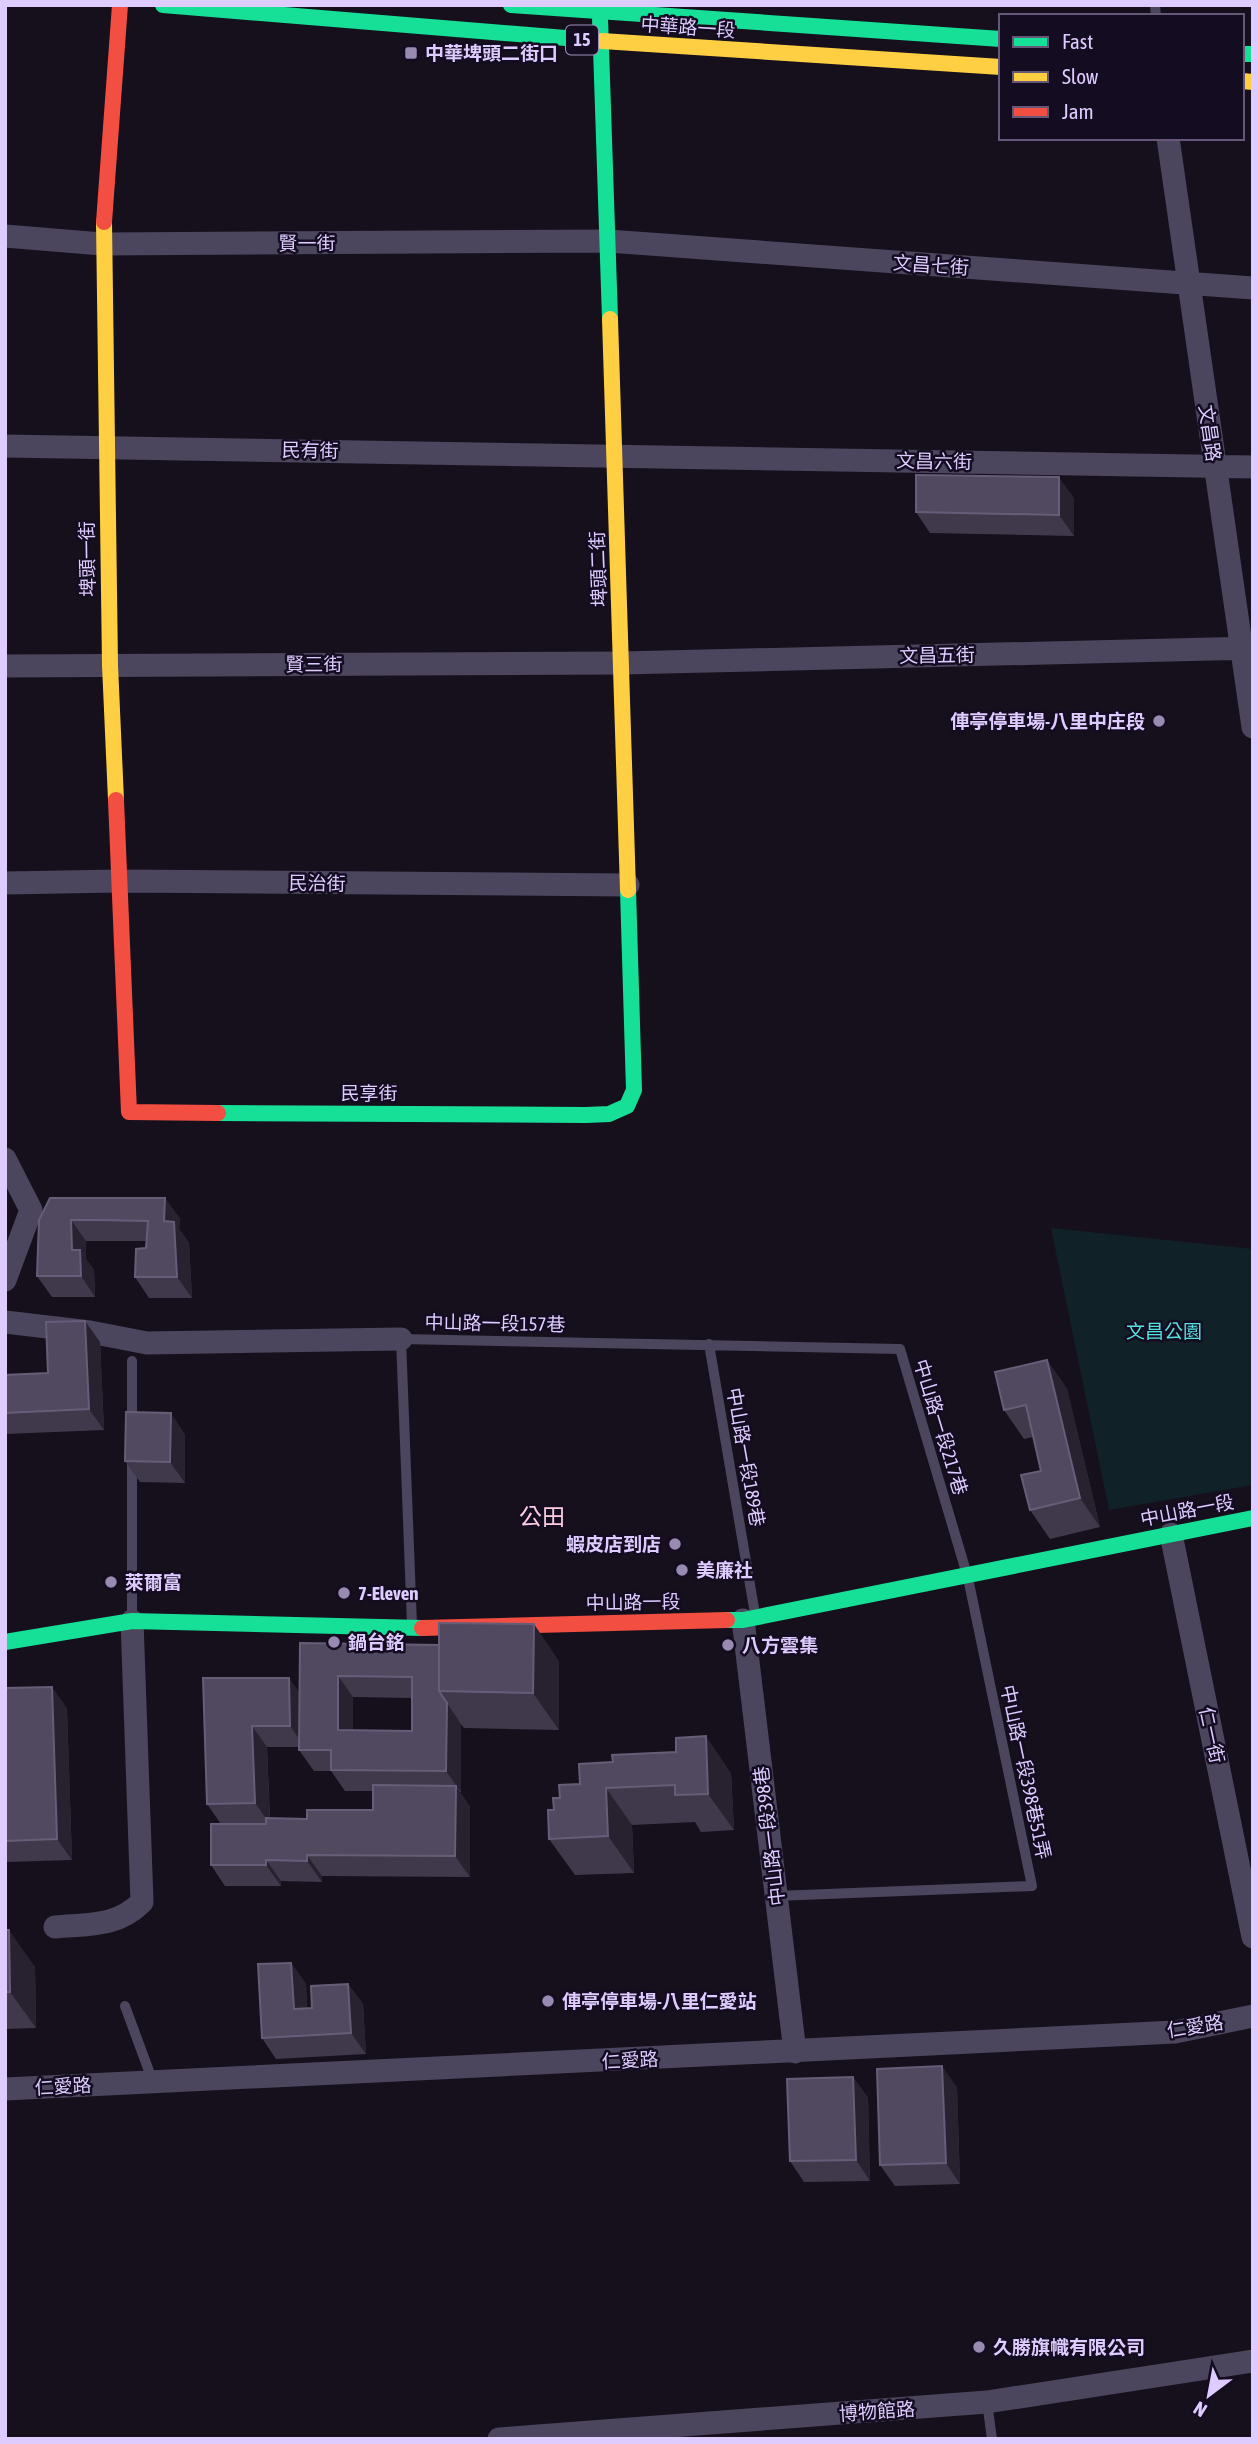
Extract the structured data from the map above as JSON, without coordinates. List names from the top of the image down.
{
  "streets": {
    "street": [
      "中華路一段",
      "15",
      "賢一街",
      "文昌七街",
      "文昌路",
      "民有街",
      "文昌六街",
      "埤頭一街",
      "埤頭二街",
      "文昌五街",
      "賢三街",
      "民治街",
      "民享街",
      "中山路一段",
      "仁一街",
      "中山路一段398巷",
      "仁愛路",
      "博物館路"
    ],
    "lane": [
      "中山路一段157巷",
      "中山路一段217巷",
      "中山路一段189巷",
      "中山路一段398巷51弄"
    ]
  },
  "crossings": [
    ["中華路一段", "埤頭二街"],
    ["賢一街", "文昌七街"],
    ["賢一街", "埤頭一街"],
    ["賢一街", "埤頭二街"],
    ["文昌七街", "文昌路"],
    ["文昌七街", "埤頭二街"],
    ["文昌路", "文昌六街"],
    ["文昌路", "文昌五街"],
    ["民有街", "文昌六街"],
    ["民有街", "埤頭一街"],
    ["民有街", "埤頭二街"],
    ["文昌六街", "埤頭二街"],
    ["埤頭一街", "賢三街"],
    ["埤頭一街", "民治街"],
    ["埤頭一街", "民享街"],
    ["埤頭二街", "文昌五街"],
    ["埤頭二街", "賢三街"],
    ["埤頭二街", "民治街"],
    ["埤頭二街", "民享街"],
    ["文昌五街", "賢三街"],
    ["中山路一段157巷", "中山路一段217巷"],
    ["中山路一段157巷", "中山路一段189巷"],
    ["中山路一段157巷", "中山路一段"],
    ["中山路一段217巷", "中山路一段189巷"],
    ["中山路一段217巷", "中山路一段"],
    ["中山路一段217巷", "中山路一段398巷51弄"],
    ["中山路一段189巷", "中山路一段"],
    ["中山路一段189巷", "中山路一段398巷"],
    ["中山路一段", "仁一街"],
    ["中山路一段", "中山路一段398巷51弄"],
    ["中山路一段", "中山路一段398巷"],
    ["中山路一段398巷51弄", "中山路一段398巷"],
    ["中山路一段398巷", "仁愛路"]
  ],
  "districts": ["公田"],
  "parks": ["文昌公園"],
  "places": {
    "transit": ["中華埤頭二街口"],
    "other": [
      "俥亭停車場-八里中庄段",
      "蝦皮店到店",
      "美廉社",
      "萊爾富",
      "7-Eleven",
      "鍋台銘",
      "八方雲集",
      "俥亭停車場-八里仁愛站",
      "久勝旗幟有限公司"
    ]
  },
  "legend": ["Fast", "Slow", "Jam"],
  "north": "bottom left"
}
